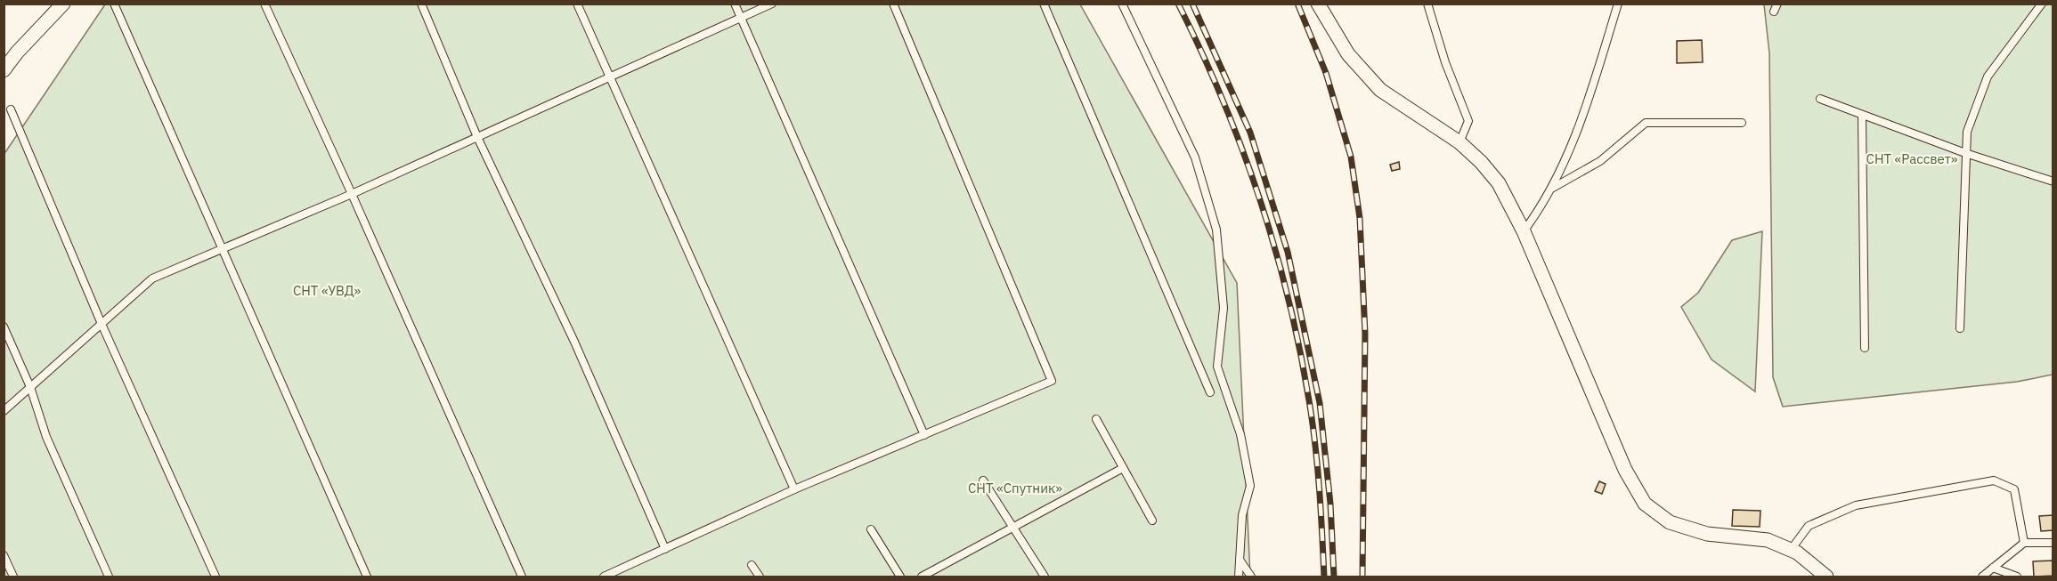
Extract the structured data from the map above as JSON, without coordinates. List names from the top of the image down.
{
  "parks": ["СНТ «Рассвет»", "СНТ «УВД»", "СНТ «Спутник»"]
}
